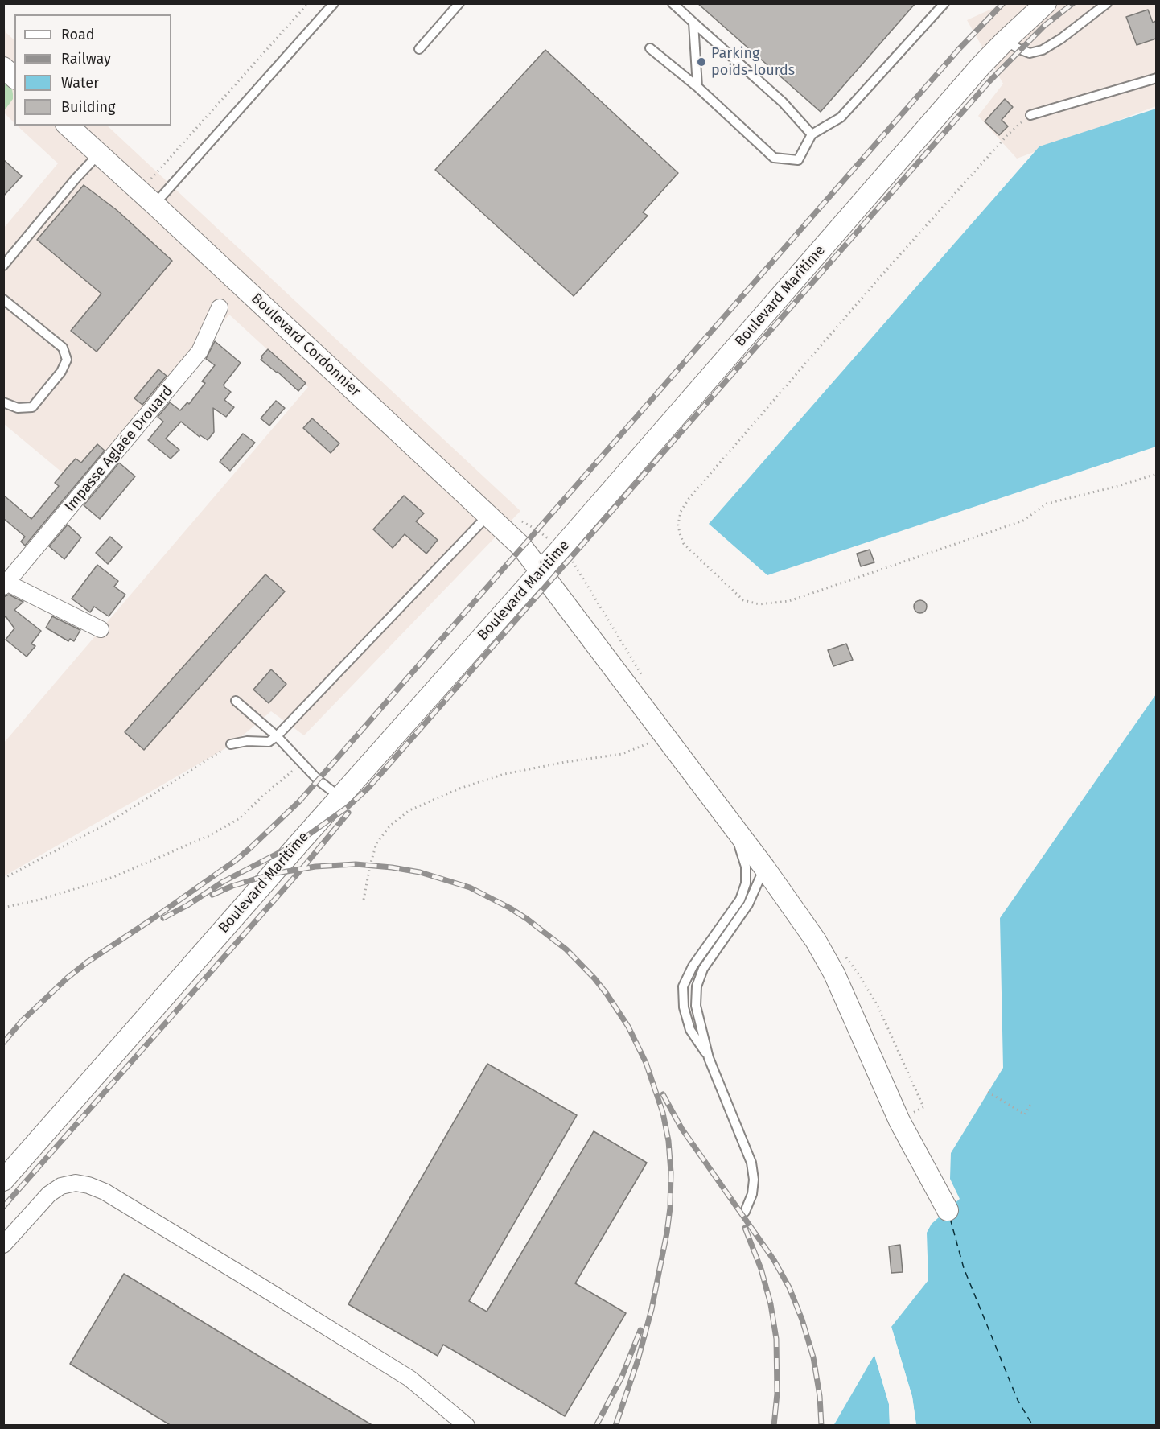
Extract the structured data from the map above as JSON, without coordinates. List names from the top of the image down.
{
  "streets": {
    "street": ["Boulevard Maritime", "Boulevard Cordonnier", "Impasse Aglaée Drouard"]
  },
  "crossings": [
    ["Boulevard Maritime", "Boulevard Cordonnier"]
  ],
  "places": ["Parking poids-lourds"],
  "legend": [
    "Road",
    "Railway",
    "Water",
    "Building"
  ]
}
